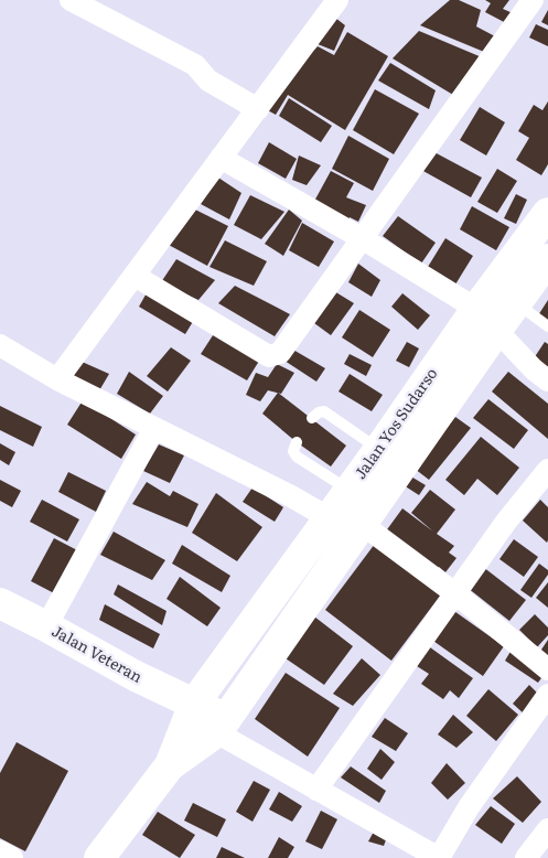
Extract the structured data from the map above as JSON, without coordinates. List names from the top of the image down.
{
  "streets": {
    "main road": ["Jalan Yos Sudarso", "Jalan Veteran"]
  },
  "crossings": [
    ["Jalan Yos Sudarso", "Jalan Veteran"]
  ]
}
